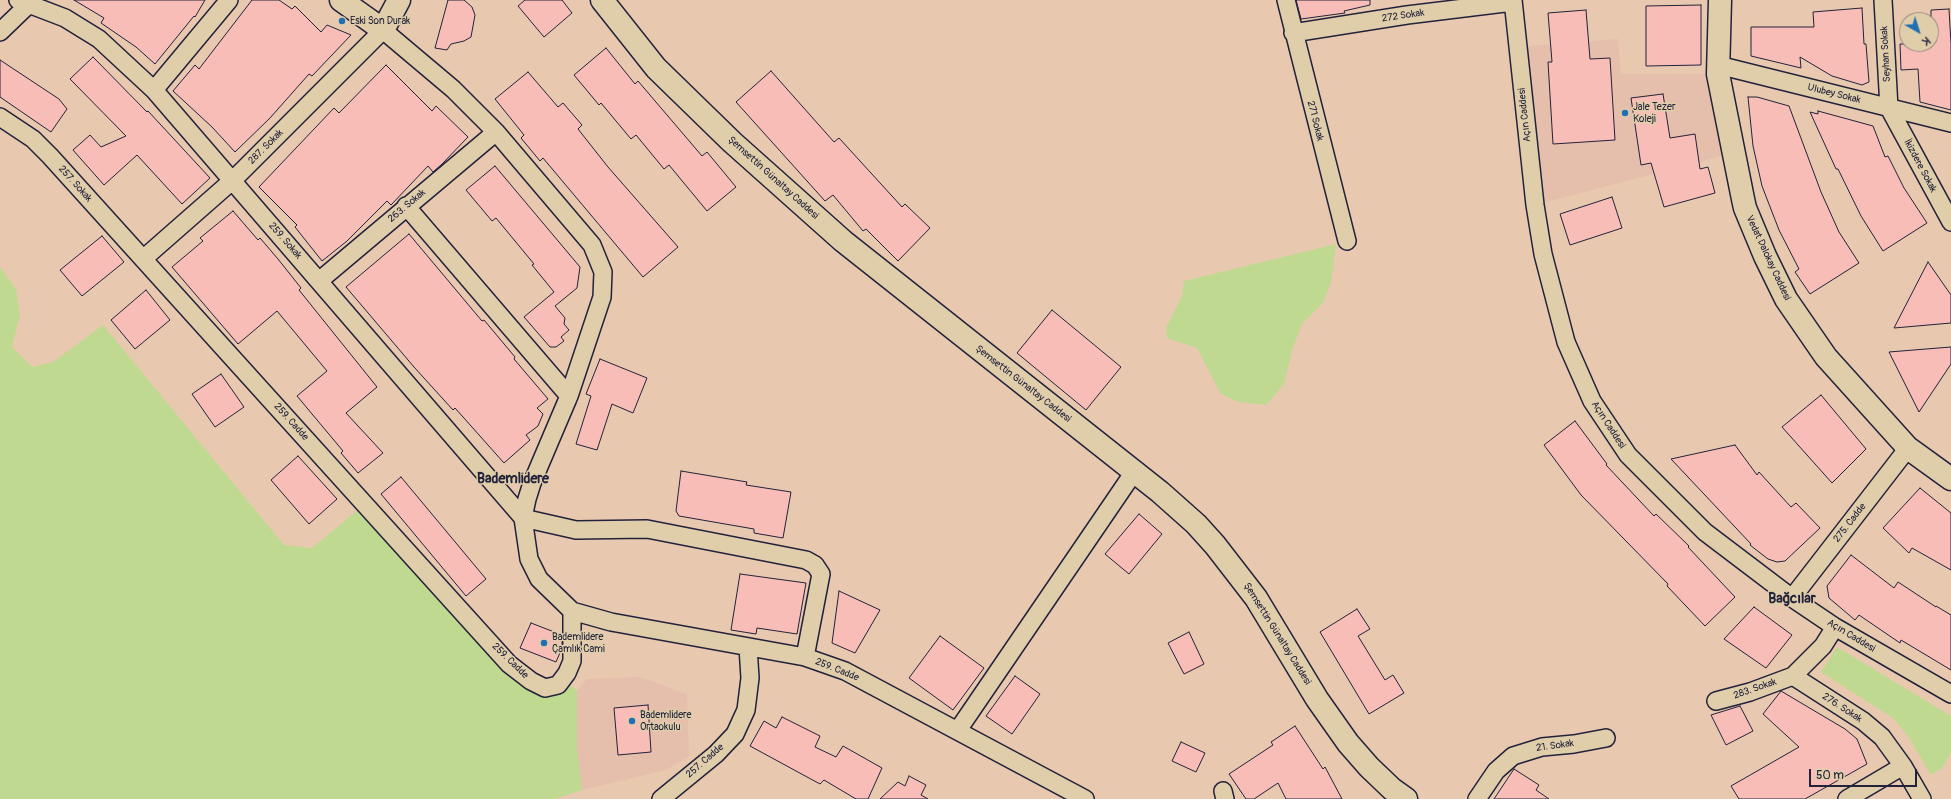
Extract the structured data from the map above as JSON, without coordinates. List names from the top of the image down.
{
  "streets": {
    "street": [
      "272 Sokak",
      "Seyhan Sokak",
      "Ulubey Sokak",
      "Açın Caddesi",
      "271 Sokak",
      "287. Sokak",
      "İkizdere Sokak",
      "Şemsettin Günaltay Caddesi",
      "257. Sokak",
      "263. Sokak",
      "259. Sokak",
      "Vedat Dalokay Caddesi",
      "259. Cadde",
      "275. Cadde",
      "283. Sokak",
      "276. Sokak",
      "21. Sokak",
      "257. Cadde"
    ]
  },
  "crossings": [
    ["272 Sokak", "Açın Caddesi"],
    ["272 Sokak", "271 Sokak"],
    ["Seyhan Sokak", "Ulubey Sokak"],
    ["Seyhan Sokak", "İkizdere Sokak"],
    ["Ulubey Sokak", "İkizdere Sokak"],
    ["Ulubey Sokak", "Vedat Dalokay Caddesi"],
    ["Açın Caddesi", "275. Cadde"],
    ["287. Sokak", "257. Sokak"],
    ["287. Sokak", "259. Sokak"],
    ["287. Sokak", "259. Cadde"],
    ["257. Sokak", "259. Cadde"],
    ["263. Sokak", "259. Sokak"],
    ["Vedat Dalokay Caddesi", "275. Cadde"],
    ["259. Cadde", "257. Cadde"],
    ["283. Sokak", "276. Sokak"]
  ],
  "districts": ["Bademlidere", "Bağcılar"],
  "places": [
    "Eski Son Durak",
    "Jale Tezer Koleji",
    "Bademlidere Çamlık Cami",
    "Bademlidere Ortaokulu"
  ],
  "scale_bar": "50 m",
  "north": "bottom right"
}
